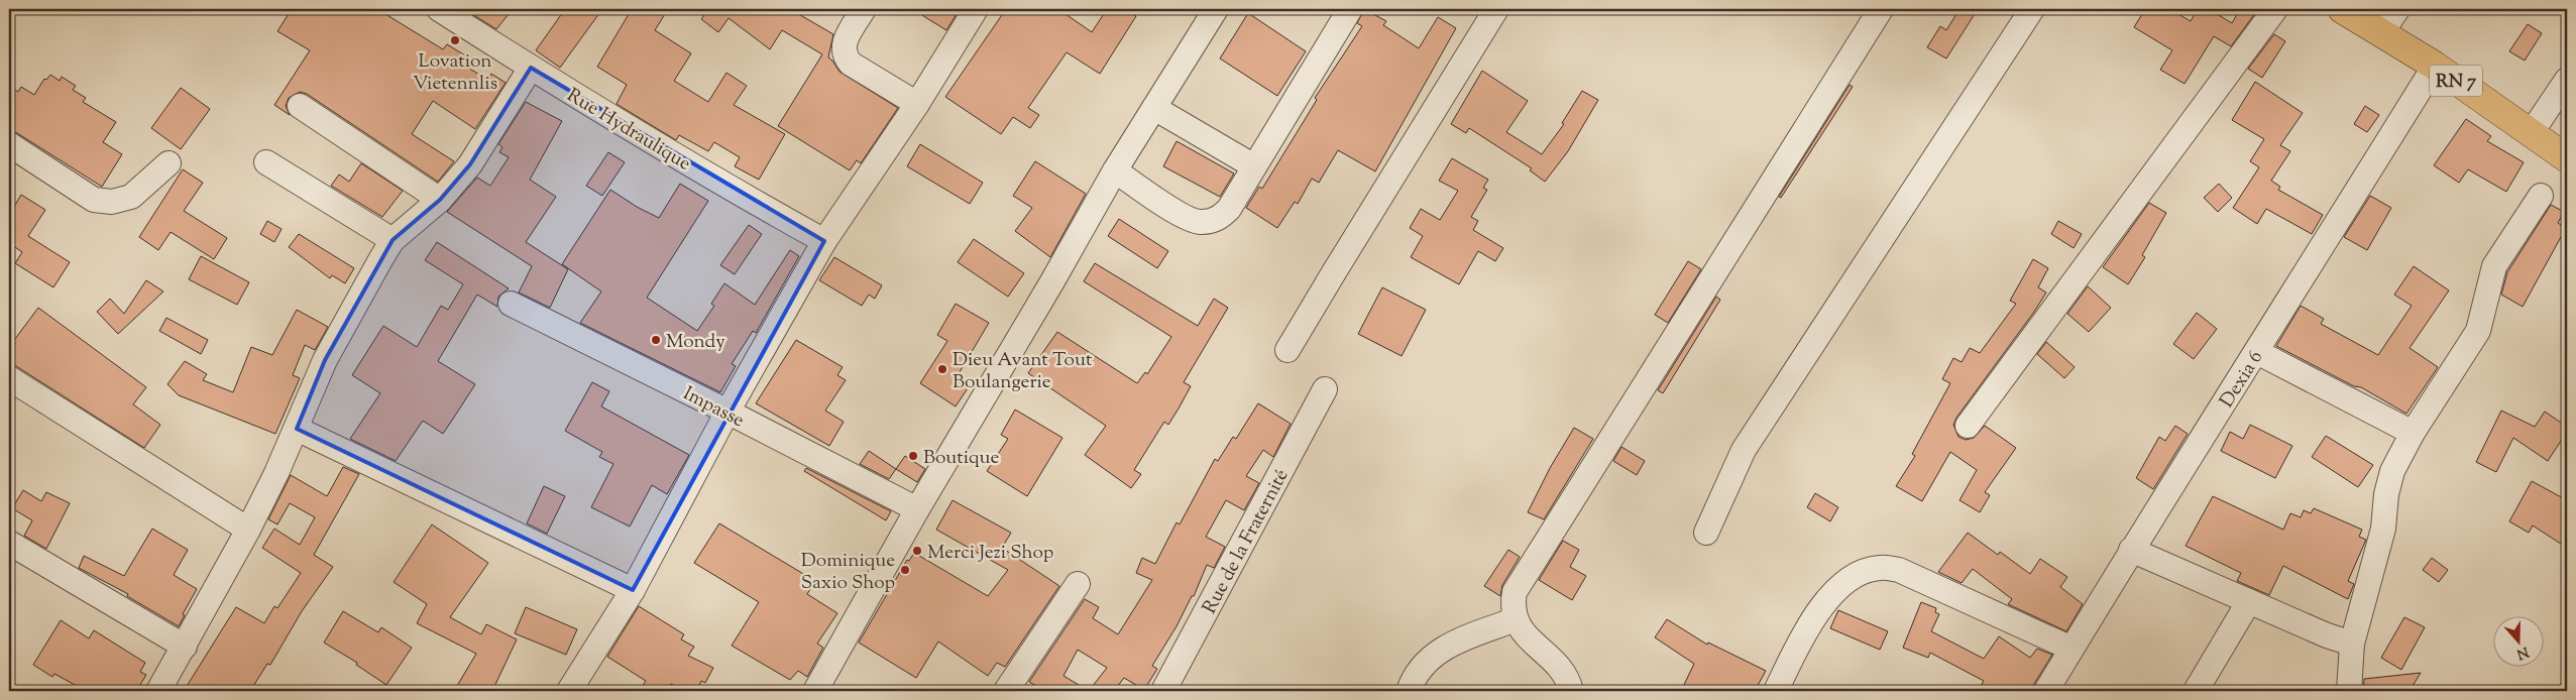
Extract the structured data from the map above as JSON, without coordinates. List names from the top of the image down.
{
  "streets": {
    "main road": ["RN 7"],
    "street": [
      "Rue Hydraulique",
      "Dexia 6",
      "Impasse",
      "Rue de la Fraternité"
    ]
  },
  "crossings": [
    ["RN 7", "Dexia 6"]
  ],
  "places": [
    "Lovation Vietennlis",
    "Mondy",
    "Dieu Avant Tout Boulangerie",
    "Boutique",
    "Merci Jezi Shop",
    "Dominique Saxio Shop"
  ],
  "north": "bottom"
}
